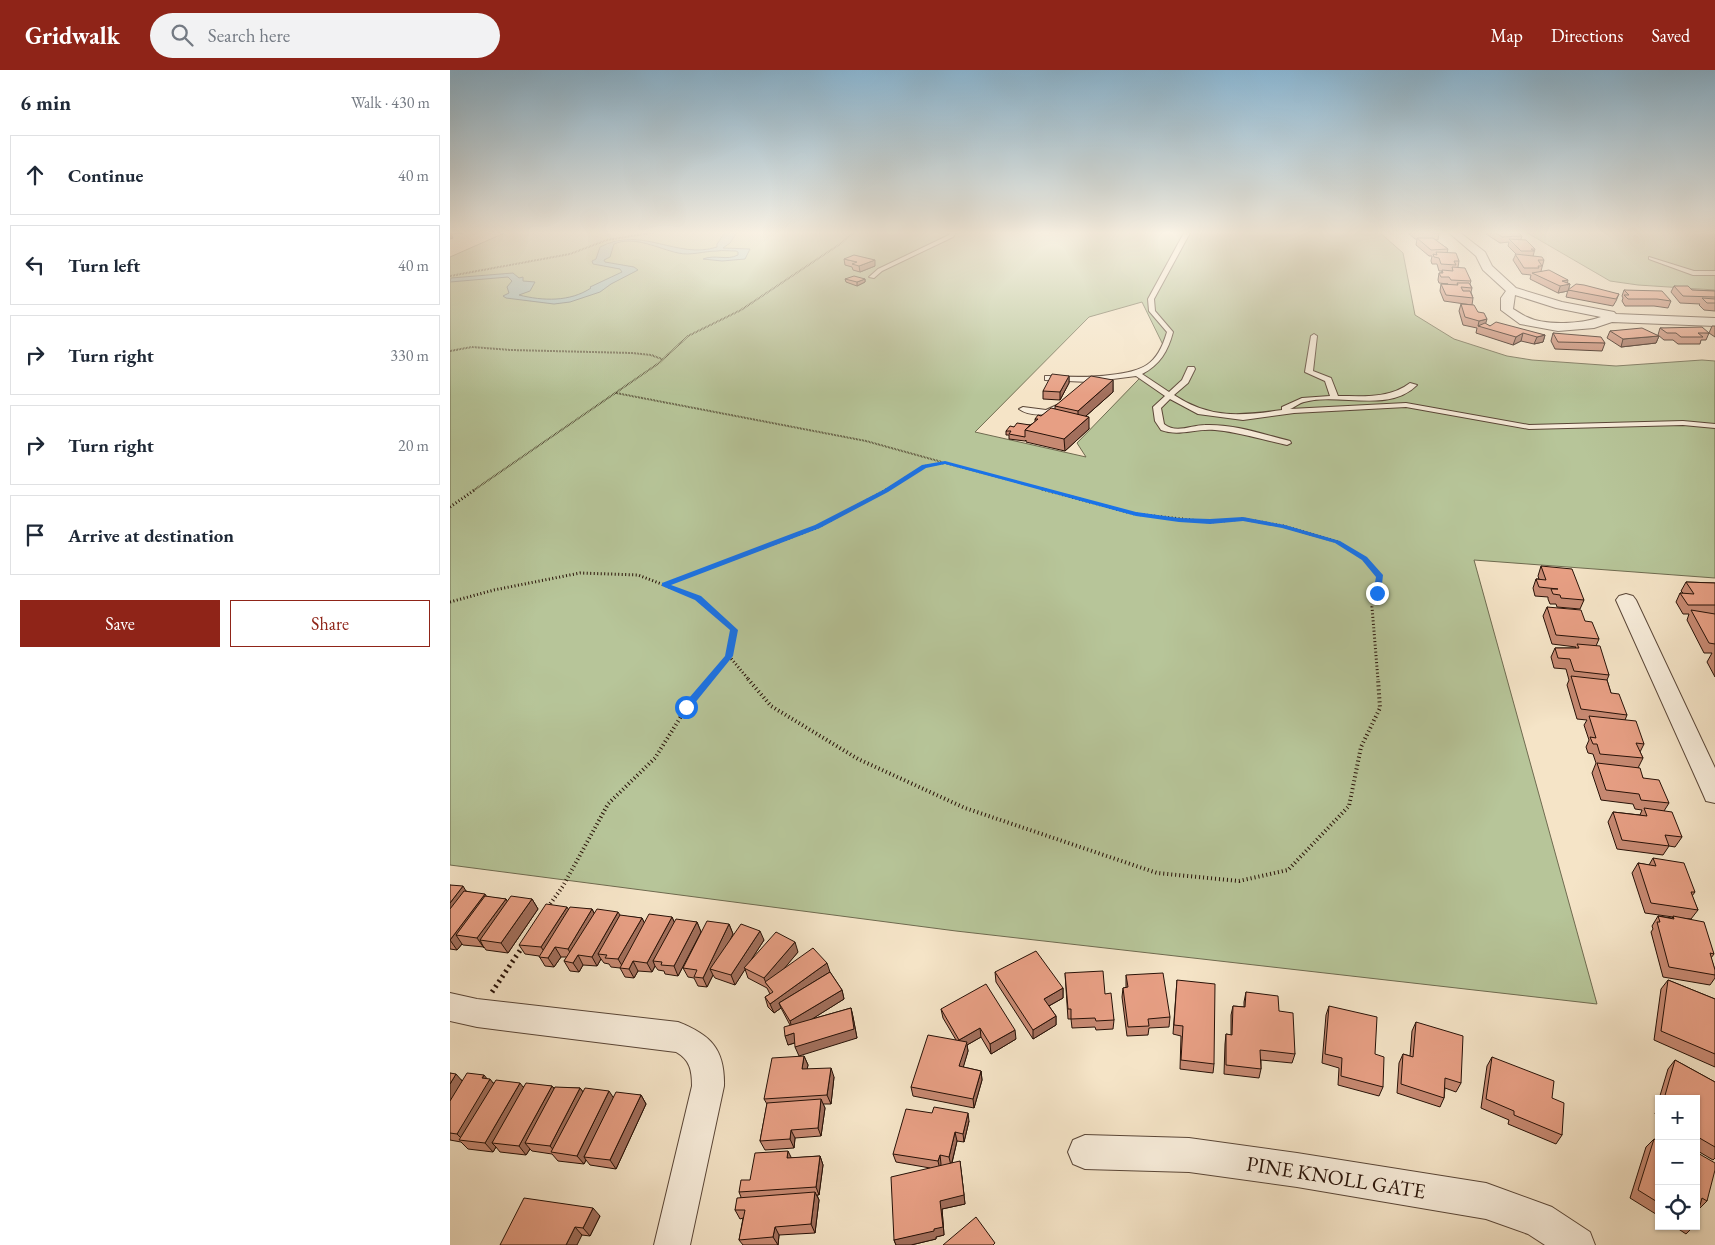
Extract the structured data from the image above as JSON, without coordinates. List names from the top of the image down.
{
  "streets": {
    "street": ["PINE KNOLL GATE"]
  },
  "page": {
    "header": "Gridwalk",
    "search": "Search here",
    "nav": ["Map", "Directions", "Saved"],
    "heading": ["6 min", "Walk · 430 m"],
    "list": [
      ["Continue", "40 m"],
      ["Turn left", "40 m"],
      ["Turn right", "330 m"],
      ["Turn right", "20 m"],
      "Arrive at destination"
    ],
    "buttons": ["Save", "Share"],
    "map_buttons": ["+", "−"]
  }
}
